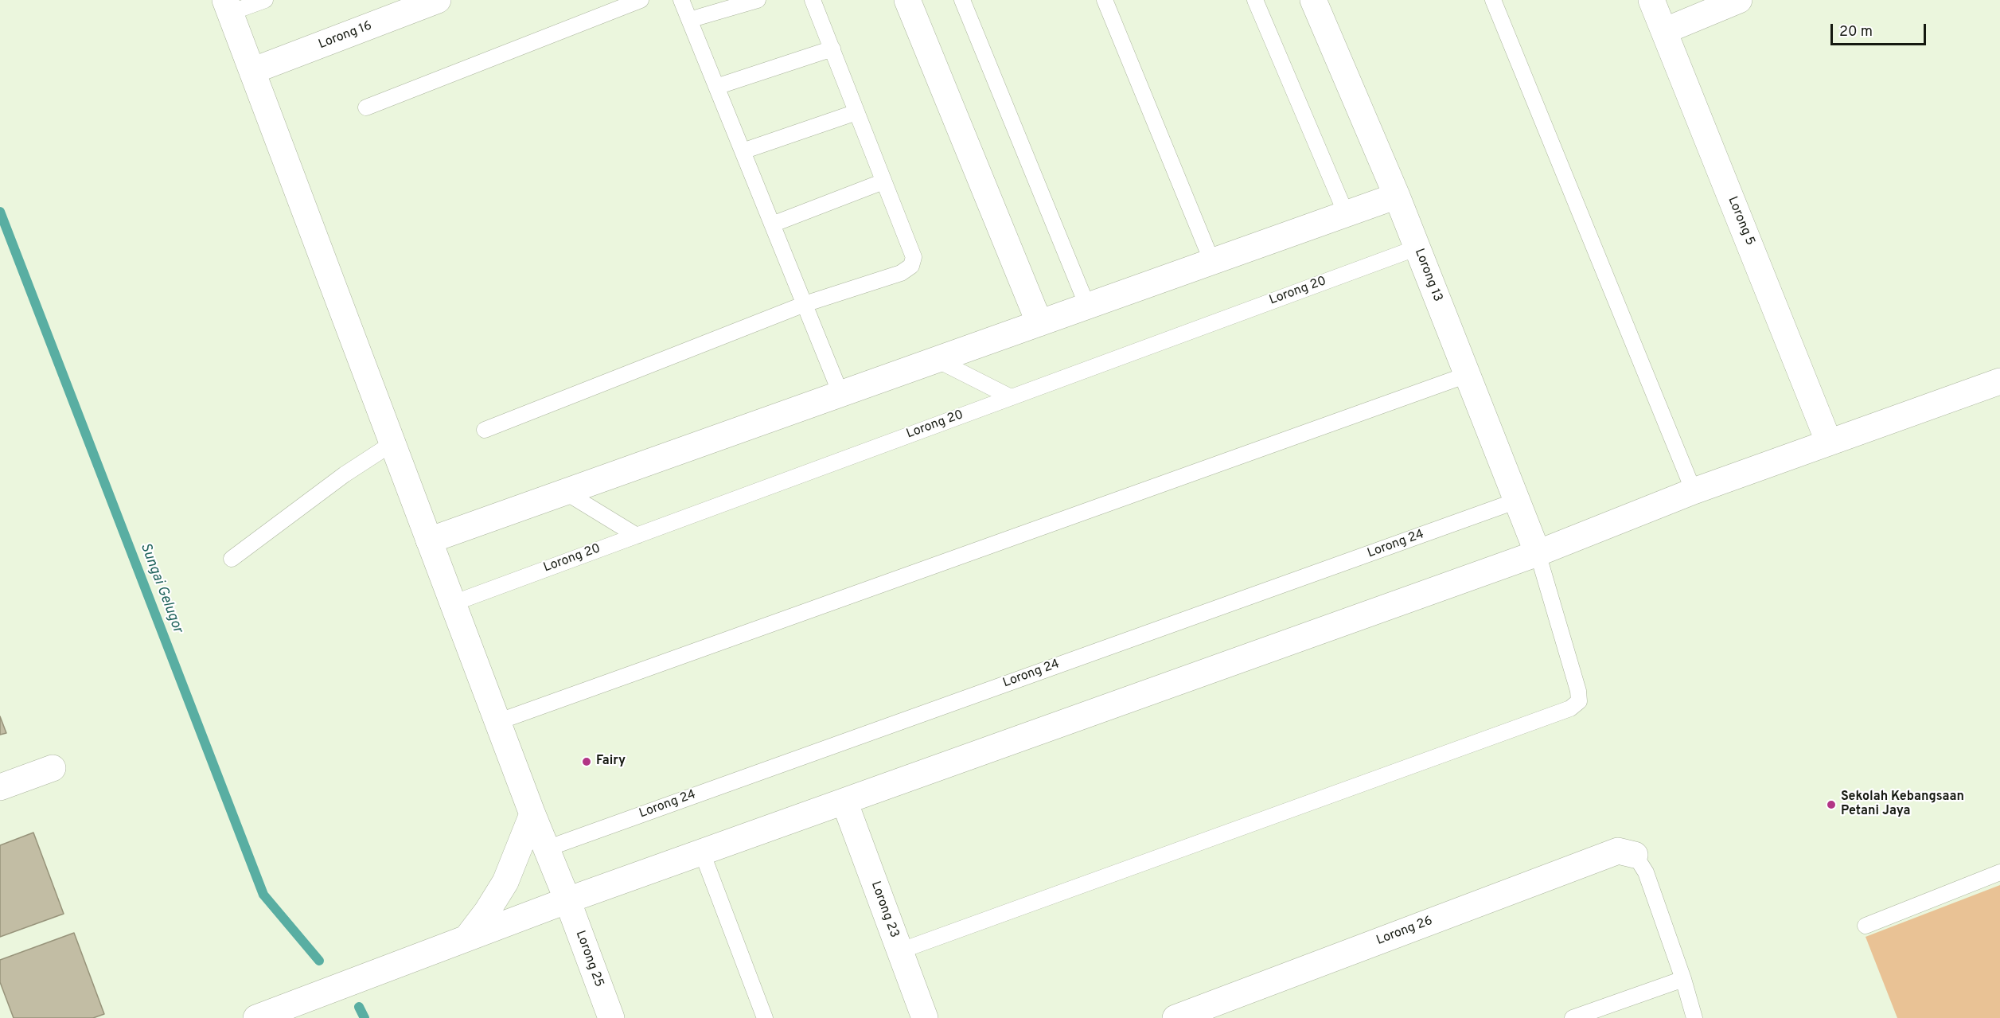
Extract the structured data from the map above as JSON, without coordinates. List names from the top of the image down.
{
  "streets": {
    "street": [
      "Lorong 16",
      "Lorong 5",
      "Lorong 13",
      "Lorong 23",
      "Lorong 26",
      "Lorong 25"
    ],
    "lane": ["Lorong 20", "Lorong 24"]
  },
  "crossings": [
    ["Lorong 16", "Lorong 25"],
    ["Lorong 13", "Lorong 20"],
    ["Lorong 13", "Lorong 24"],
    ["Lorong 20", "Lorong 25"],
    ["Lorong 24", "Lorong 25"]
  ],
  "water": ["Sungai Gelugor"],
  "places": ["Fairy", "Sekolah Kebangsaan Petani Jaya"],
  "scale_bar": "20 m"
}
